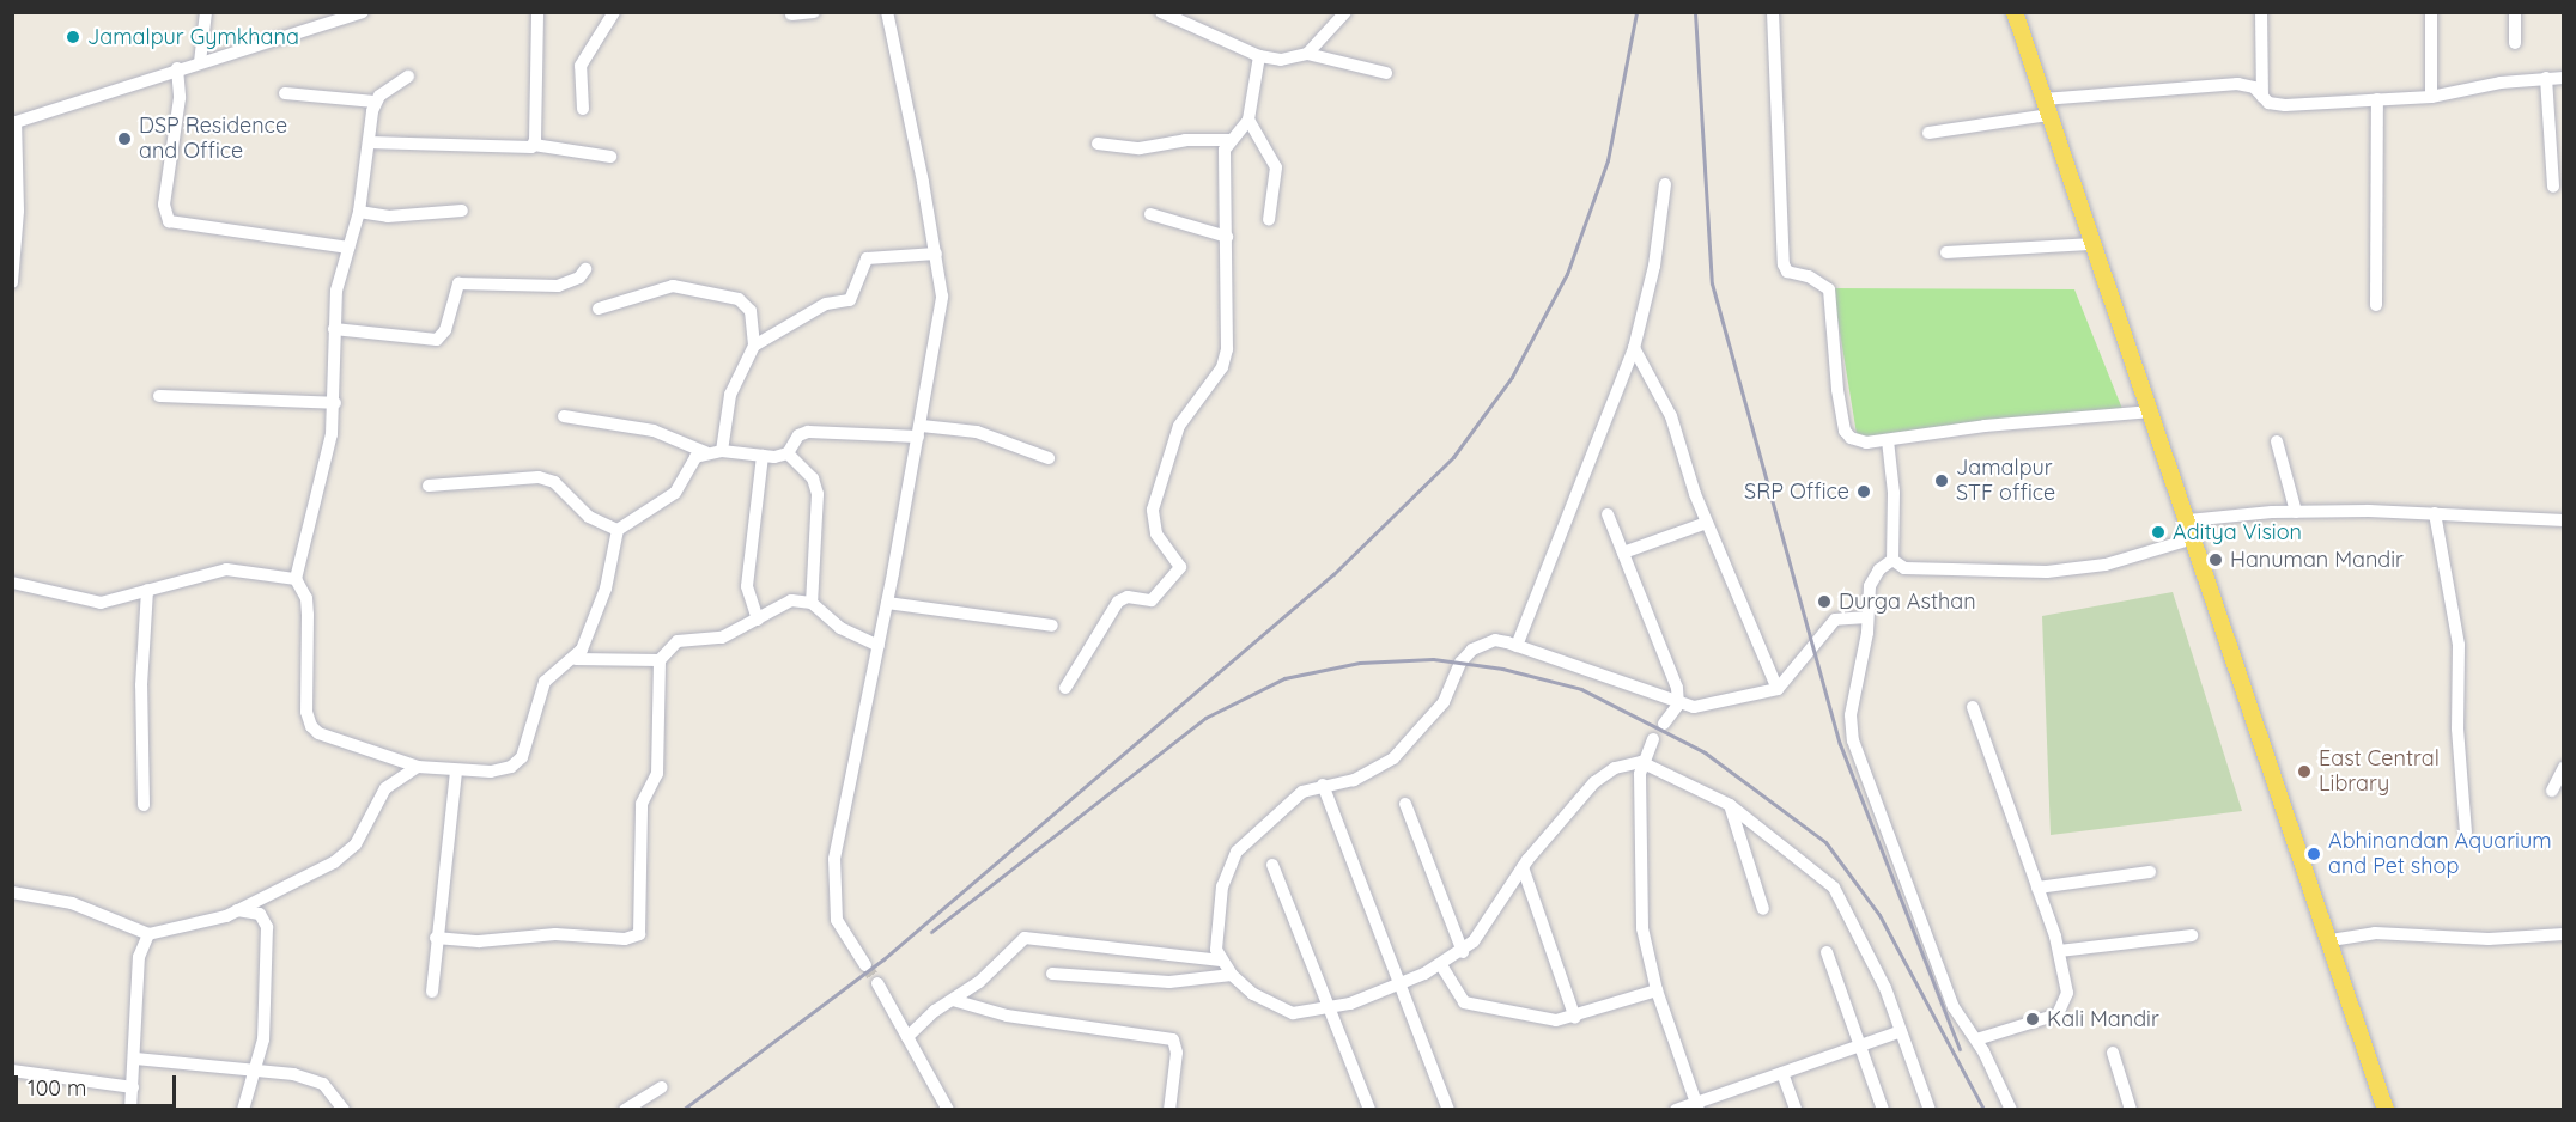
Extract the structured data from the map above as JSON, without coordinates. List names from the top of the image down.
{
  "places": [
    "Jamalpur Gymkhana",
    "DSP Residence and Office",
    "Jamalpur STF office",
    "SRP Office",
    "Aditya Vision",
    "Hanuman Mandir",
    "Durga Asthan",
    "East Central Library",
    "Abhinandan Aquarium and Pet shop",
    "Kali Mandir"
  ],
  "scale_bar": "100 m"
}
